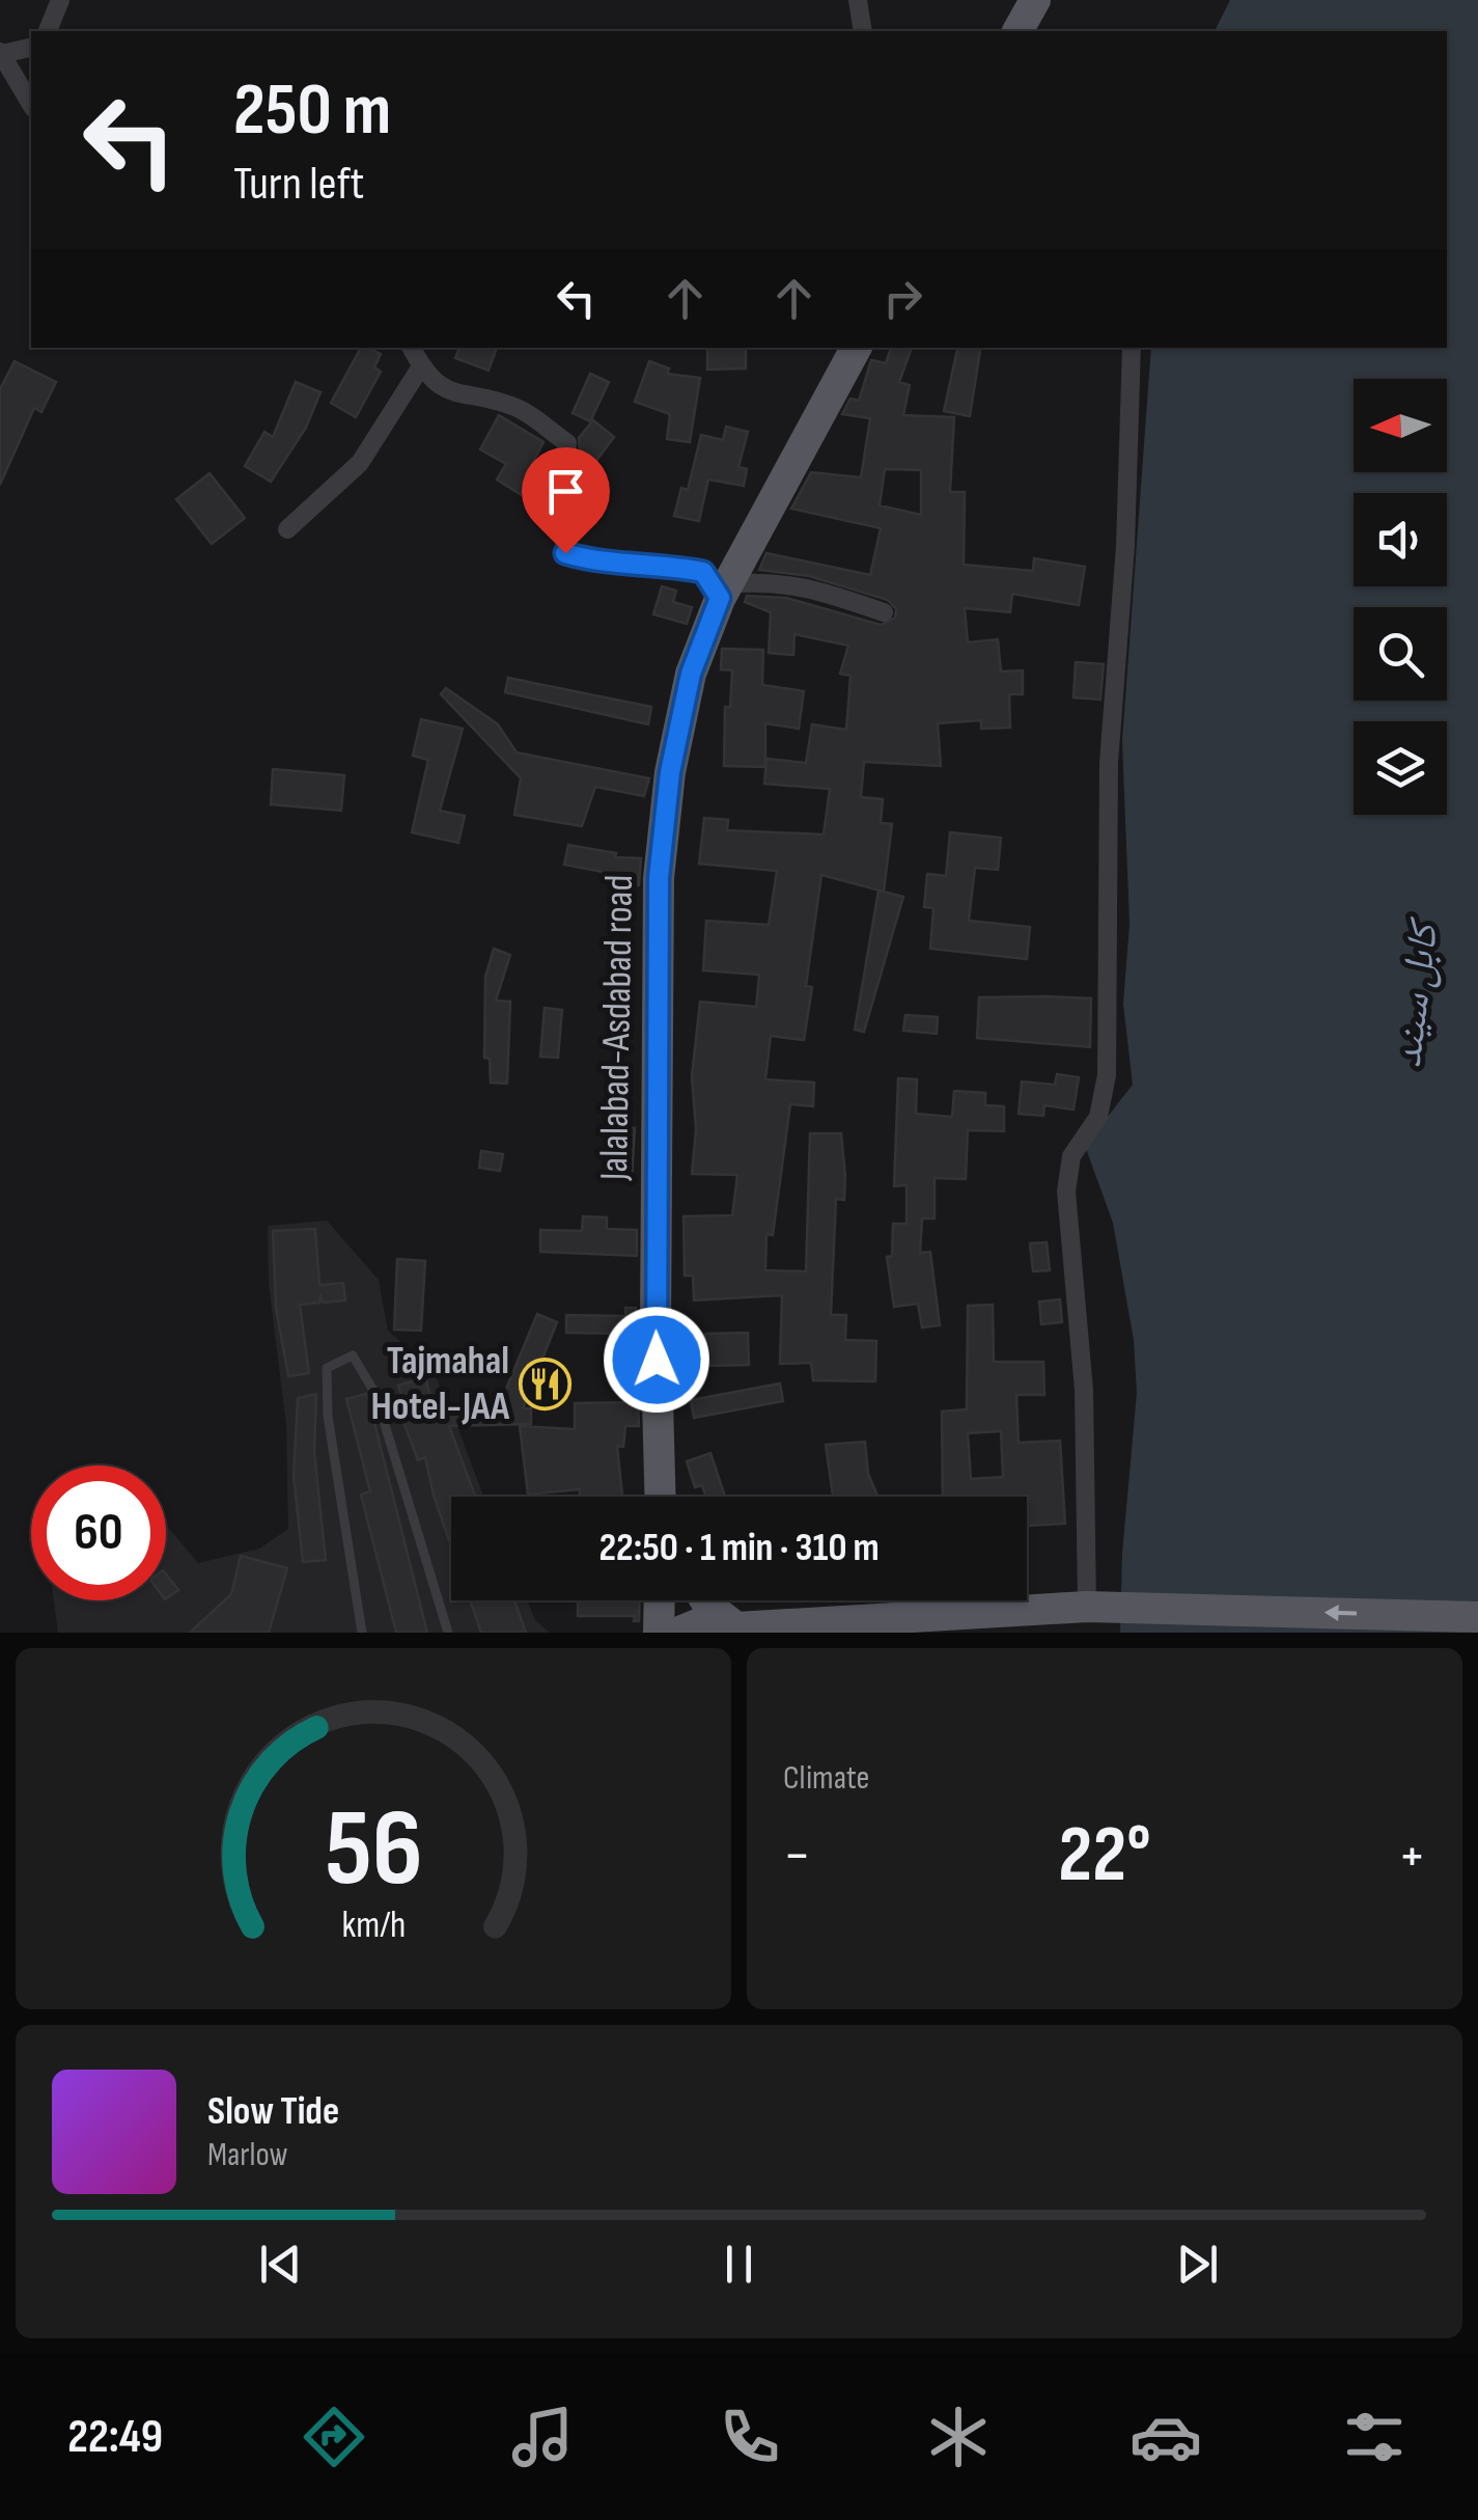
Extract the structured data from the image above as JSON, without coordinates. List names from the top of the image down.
{
  "streets": {
    "main road": ["Jalalabad-Asdabad road"]
  },
  "water": ["کابل سيند"],
  "places": {
    "restaurant": ["Tajmahal Hotel-JAA"]
  },
  "north": "left",
  "page": {
    "turn": ["250 m", "Turn left"],
    "limit": "60",
    "trip": "22:50 · 1 min · 310 m",
    "tile": "Climate",
    "heat": ["−", "22°", "+"],
    "song": ["Slow Tide", "Marlow"],
    "tabs": "22:49",
    "gauge": ["56", "km/h"]
  }
}
